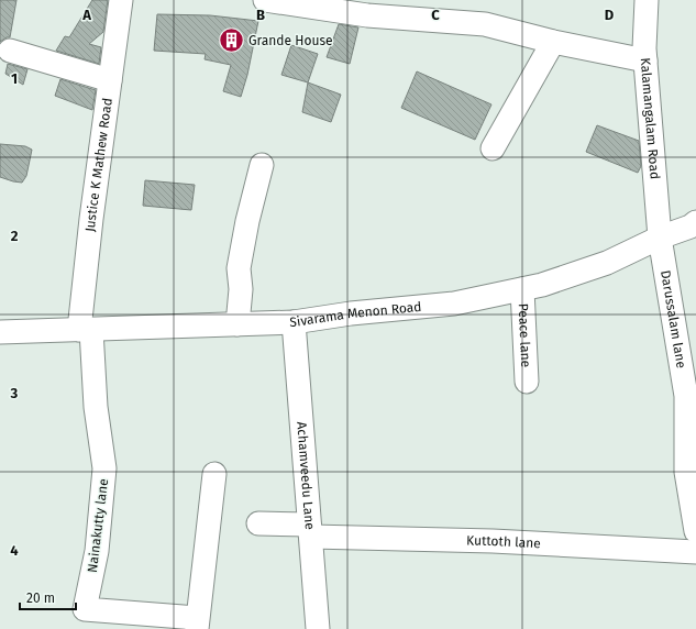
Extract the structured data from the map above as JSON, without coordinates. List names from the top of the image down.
{
  "streets": {
    "street": [
      "Kalamangalam Road",
      "Justice K Mathew Road",
      "Sivarama Menon Road",
      "Darussalam lane",
      "Peace lane",
      "Achamveedu Lane",
      "Nainakutty lane",
      "Kuttoth lane"
    ]
  },
  "crossings": [
    ["Kalamangalam Road", "Sivarama Menon Road"],
    ["Kalamangalam Road", "Darussalam lane"],
    ["Justice K Mathew Road", "Sivarama Menon Road"],
    ["Justice K Mathew Road", "Nainakutty lane"],
    ["Sivarama Menon Road", "Darussalam lane"],
    ["Sivarama Menon Road", "Peace lane"],
    ["Sivarama Menon Road", "Achamveedu Lane"],
    ["Sivarama Menon Road", "Nainakutty lane"],
    ["Achamveedu Lane", "Kuttoth lane"]
  ],
  "places": {
    "building": ["Grande House"]
  },
  "scale_bar": "20 m",
  "grid": {
    "columns": [
      "A",
      "B",
      "C",
      "D"
    ],
    "rows": [
      "1",
      "2",
      "3",
      "4"
    ]
  }
}
